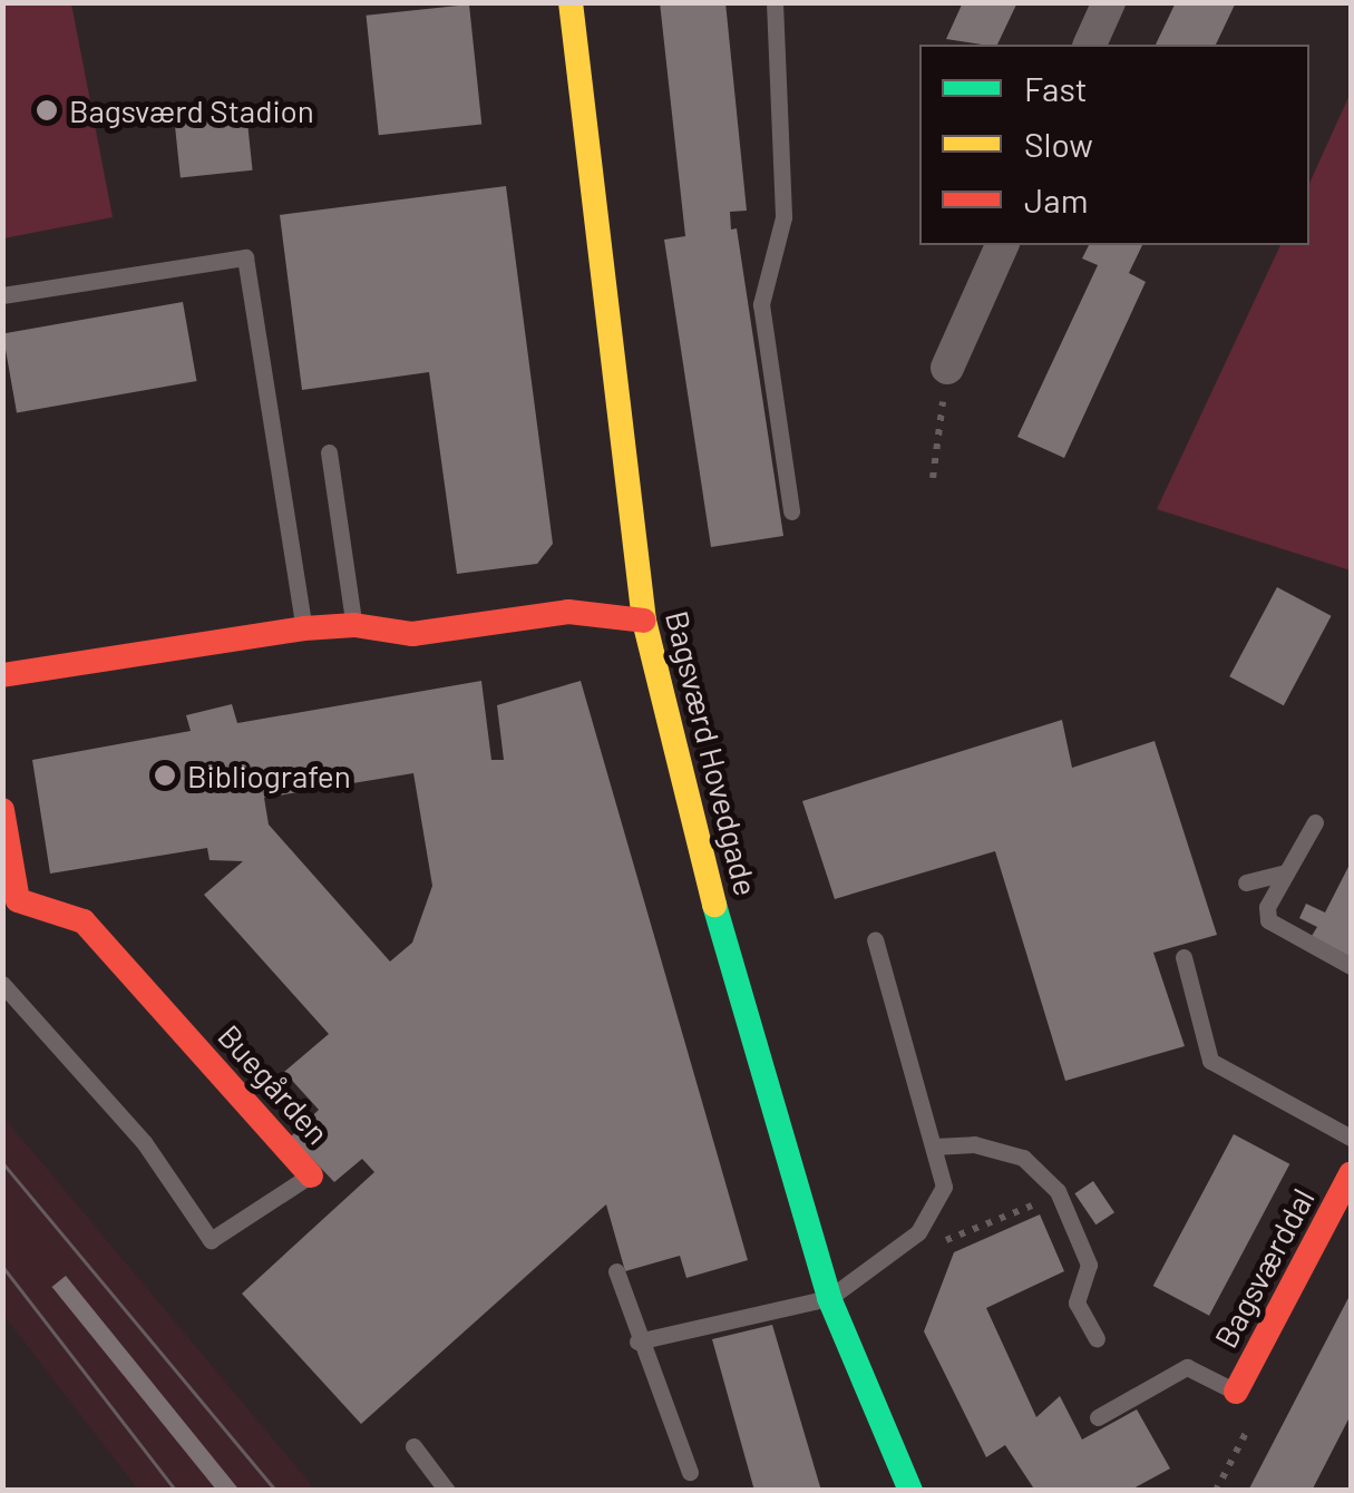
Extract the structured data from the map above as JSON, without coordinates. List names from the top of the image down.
{
  "streets": {
    "street": ["Bagsværd Hovedgade", "Buegården", "Bagsværddal"]
  },
  "places": ["Bagsværd Stadion", "Bibliografen"],
  "legend": ["Fast", "Slow", "Jam"]
}
